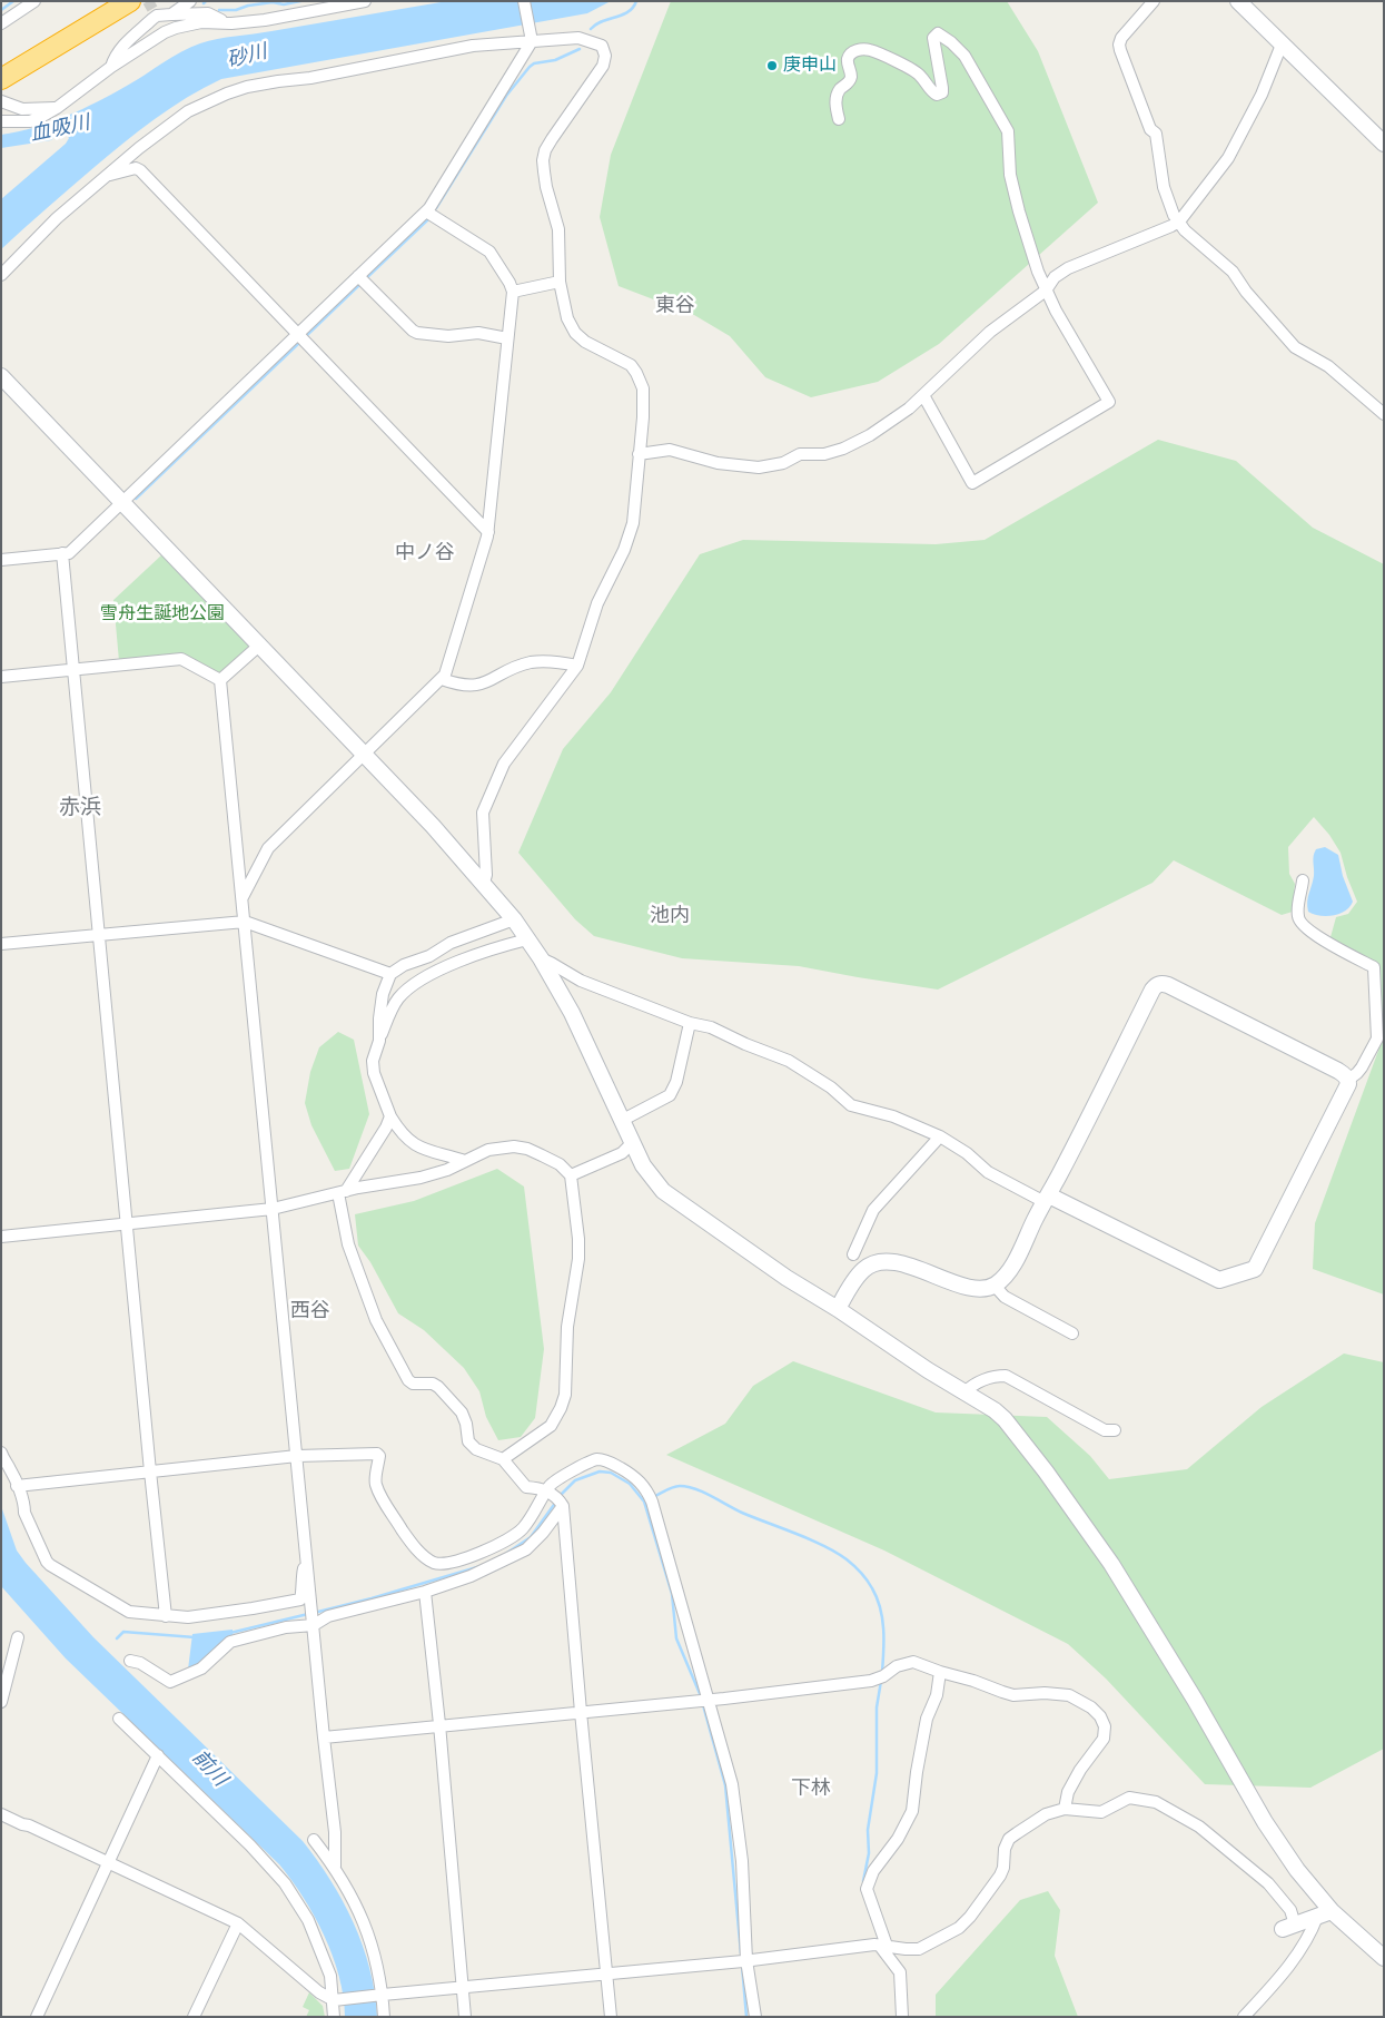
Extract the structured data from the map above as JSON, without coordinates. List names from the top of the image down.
{
  "districts": [
    "東谷",
    "中ノ谷",
    "赤浜",
    "池内",
    "西谷",
    "下林"
  ],
  "water": ["砂川", "血吸川", "前川"],
  "parks": ["雪舟生誕地公園"],
  "places": ["庚申山"]
}
